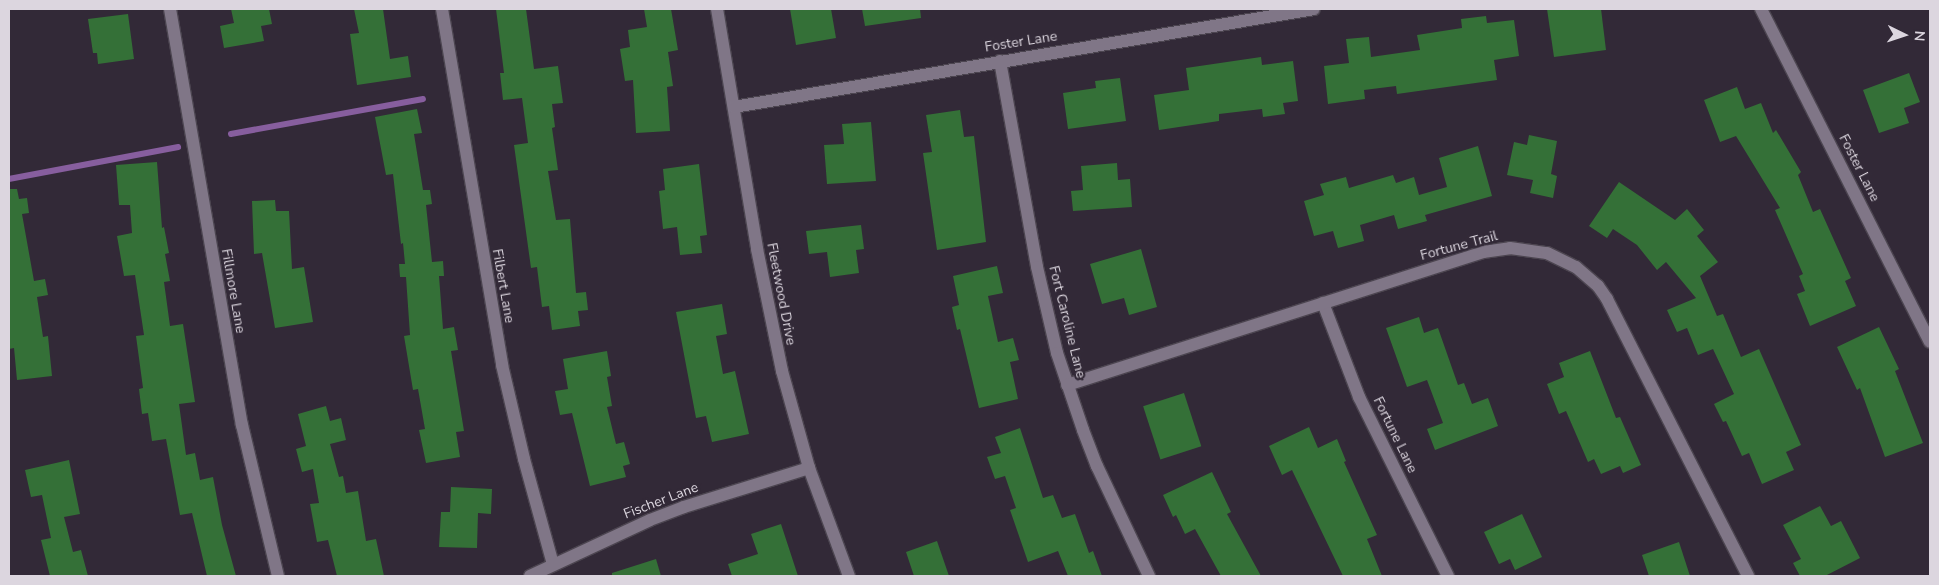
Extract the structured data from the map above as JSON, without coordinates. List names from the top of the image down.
{
  "streets": {
    "street": [
      "Foster Lane",
      "Fortune Trail",
      "Filbert Lane",
      "Fillmore Lane",
      "Fleetwood Drive",
      "Fort Caroline Lane",
      "Fortune Lane",
      "Fischer Lane"
    ]
  },
  "crossings": [
    ["Foster Lane", "Fleetwood Drive"],
    ["Foster Lane", "Fort Caroline Lane"],
    ["Fortune Trail", "Fort Caroline Lane"],
    ["Fortune Trail", "Fortune Lane"],
    ["Filbert Lane", "Fischer Lane"],
    ["Fleetwood Drive", "Fischer Lane"]
  ],
  "north": "right"
}
